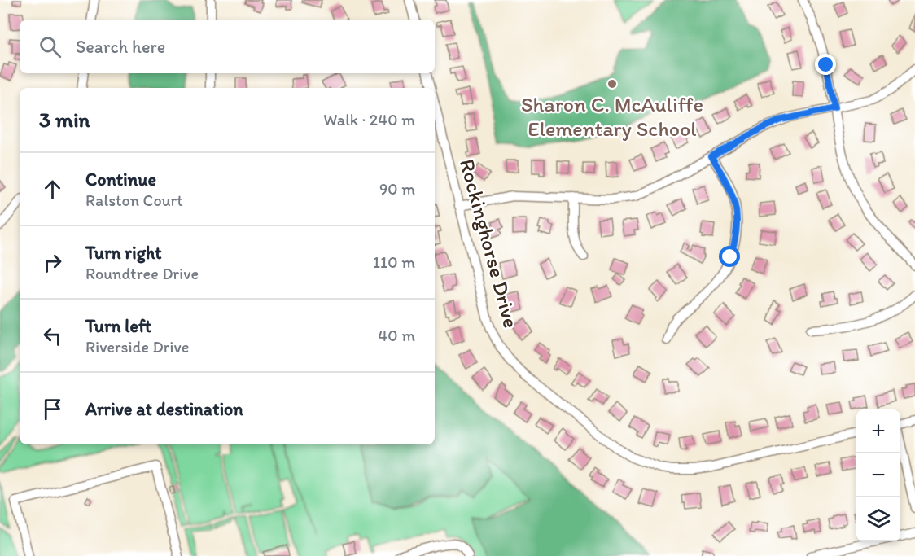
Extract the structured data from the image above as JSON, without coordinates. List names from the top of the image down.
{
  "streets": {
    "street": ["Rockinghorse Drive"]
  },
  "places": ["Sharon C. McAuliffe Elementary School"],
  "page": {
    "search": "Search here",
    "heading": ["3 min", "Walk · 240 m"],
    "list": [
      ["Continue", "Ralston Court", "90 m"],
      ["Turn right", "Roundtree Drive", "110 m"],
      ["Turn left", "Riverside Drive", "40 m"],
      "Arrive at destination"
    ],
    "map_buttons": ["+", "−"]
  }
}
